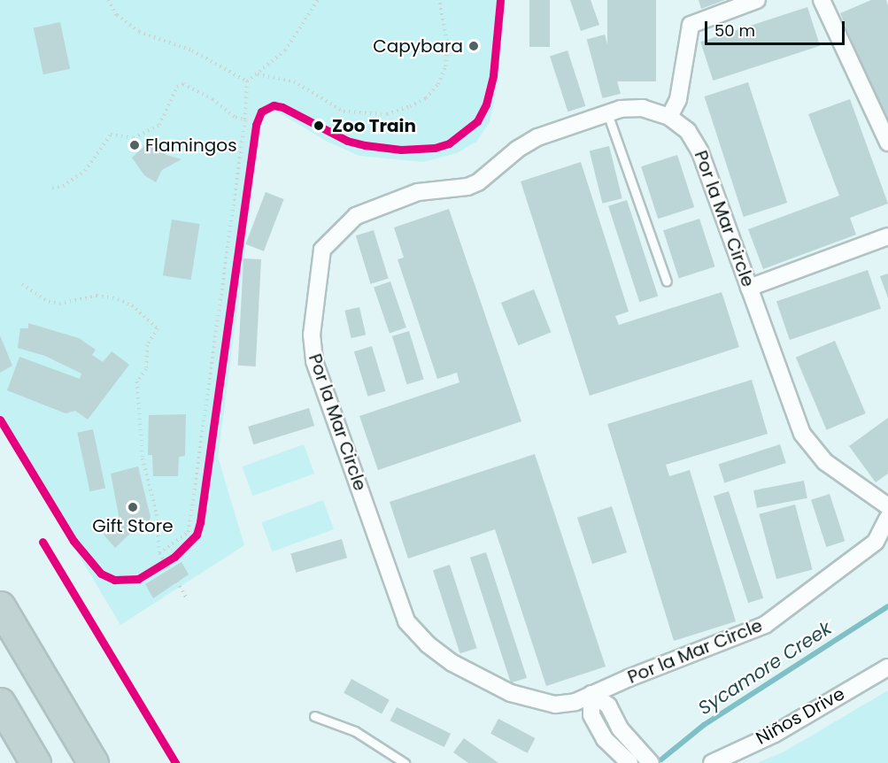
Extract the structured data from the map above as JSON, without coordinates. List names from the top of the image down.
{
  "streets": {
    "street": ["Por la Mar Circle", "Niños Drive"]
  },
  "water": ["Sycamore Creek"],
  "places": [
    "Capybara",
    "Zoo Train",
    "Flamingos",
    "Gift Store"
  ],
  "scale_bar": "50 m"
}
